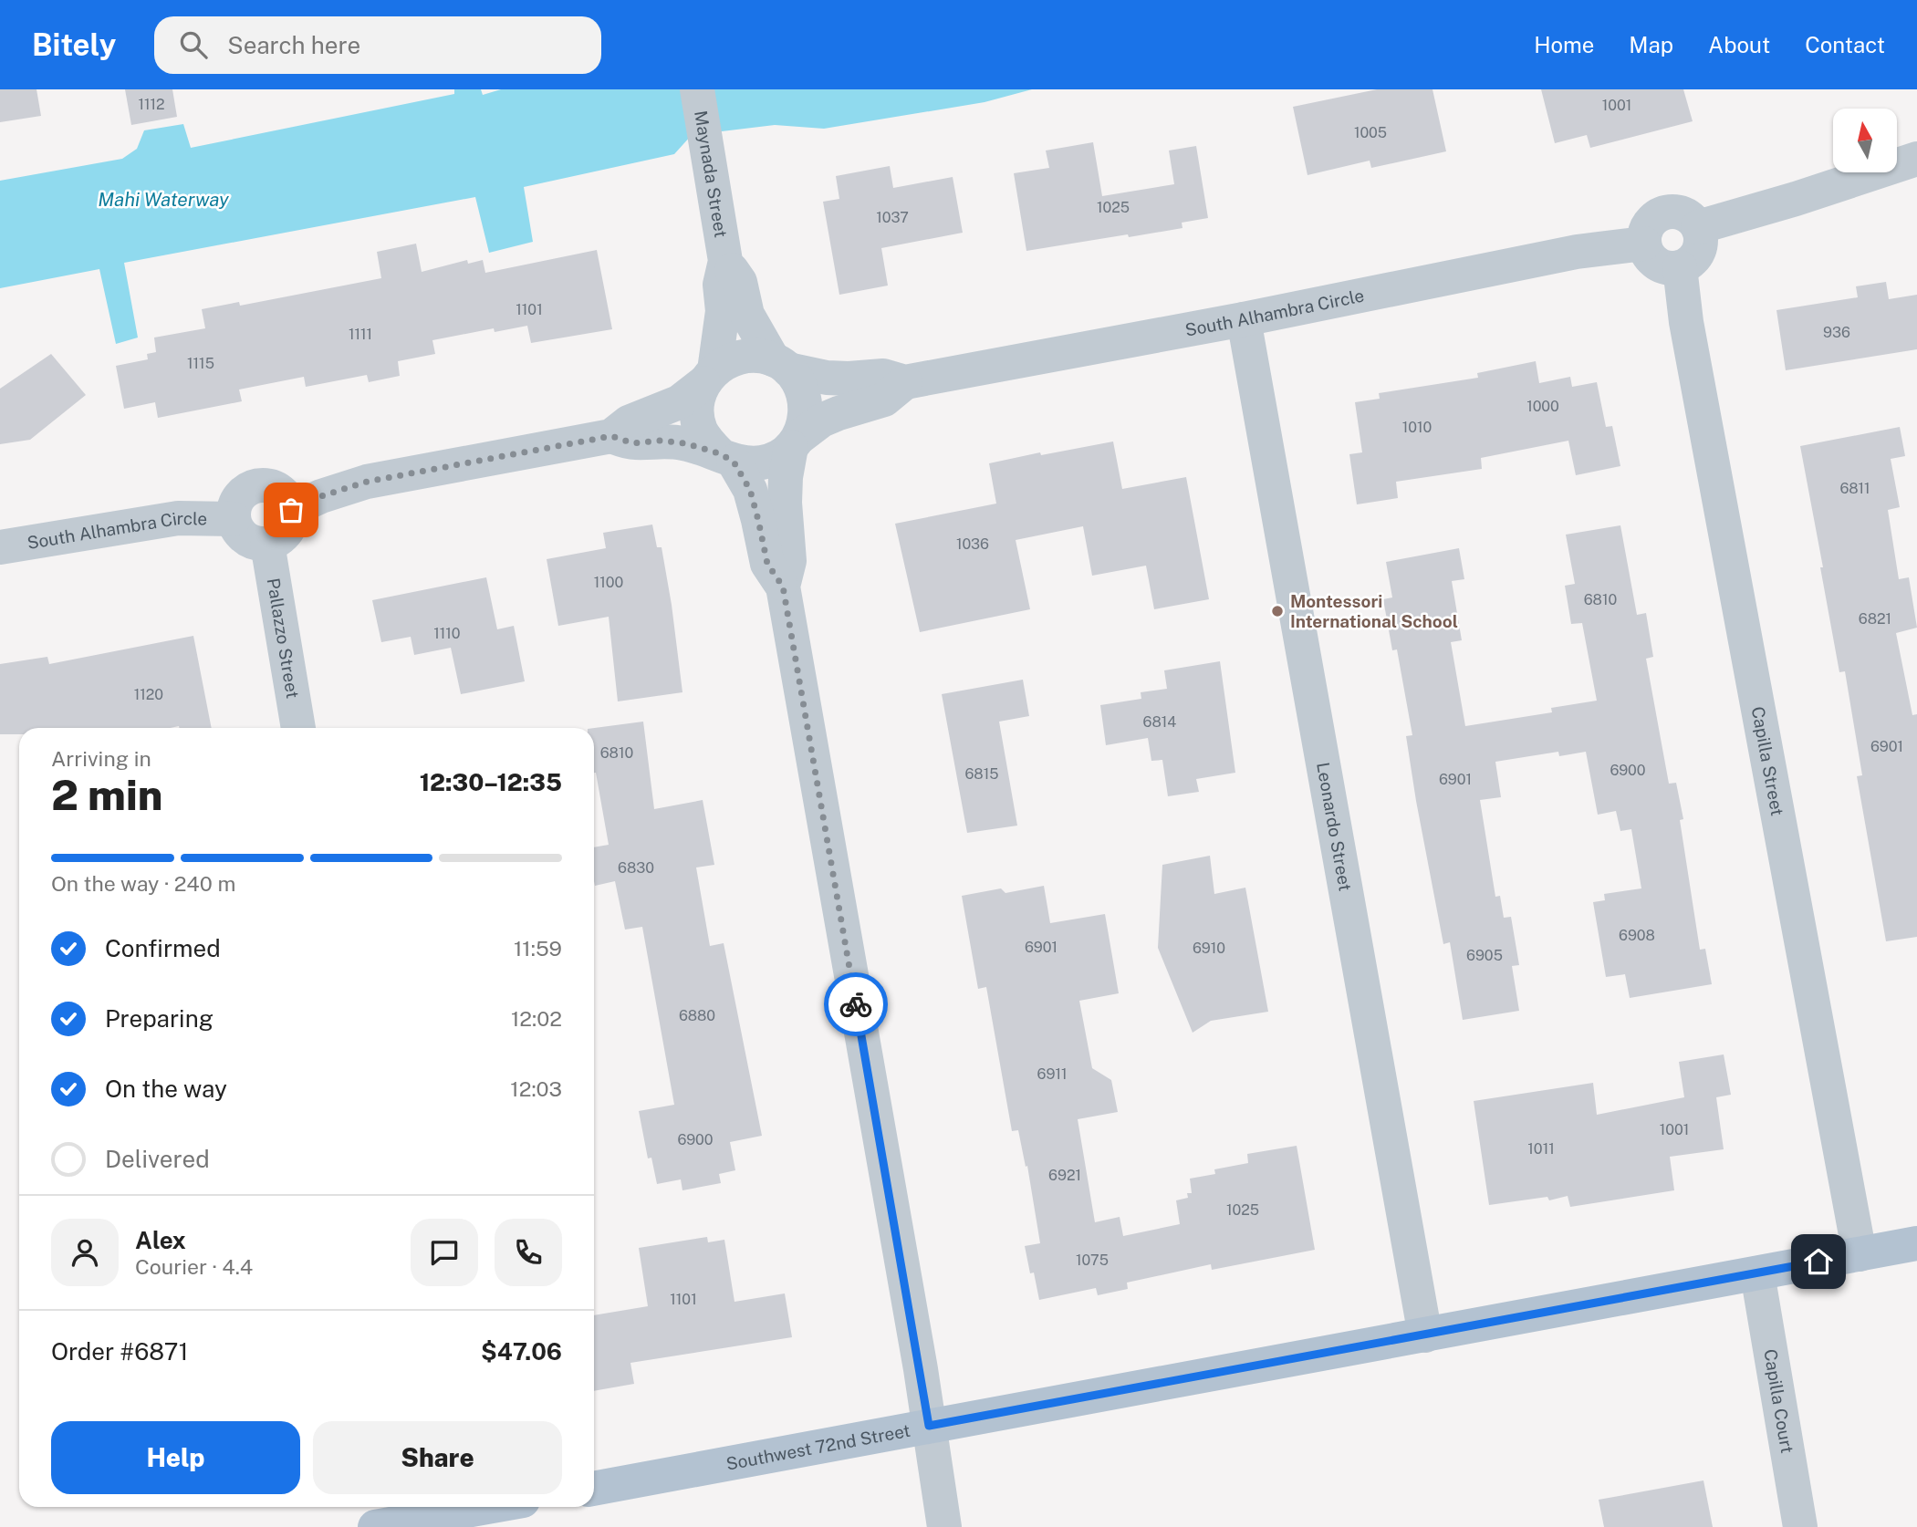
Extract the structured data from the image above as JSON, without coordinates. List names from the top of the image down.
{
  "streets": {
    "main road": ["Southwest 72nd Street"],
    "street": [
      "Maynada Street",
      "South Alhambra Circle",
      "Pallazzo Street",
      "Capilla Street",
      "Leonardo Street",
      "Capilla Court"
    ]
  },
  "crossings": [
    ["Maynada Street", "South Alhambra Circle"],
    ["South Alhambra Circle", "Pallazzo Street"],
    ["South Alhambra Circle", "Capilla Street"],
    ["South Alhambra Circle", "Leonardo Street"],
    ["Capilla Street", "Southwest 72nd Street"],
    ["Leonardo Street", "Southwest 72nd Street"],
    ["Capilla Court", "Southwest 72nd Street"]
  ],
  "water": ["Mahi Waterway"],
  "places": ["Montessori International School"],
  "house_numbers": [
    "1112",
    "1001",
    "1005",
    "1025",
    "1037",
    "1101",
    "936",
    "1111",
    "1115",
    "1000",
    "1010",
    "6811",
    "1036",
    "1100",
    "6810",
    "6821",
    "1110",
    "1120",
    "6814",
    "6901",
    "6810",
    "6900",
    "6815",
    "6901",
    "6830",
    "6908",
    "6901",
    "6910",
    "6905",
    "6880",
    "6911",
    "1001",
    "6900",
    "1011",
    "6921",
    "1025",
    "1075",
    "1101"
  ],
  "north": "top",
  "page": {
    "header": "Bitely",
    "search": "Search here",
    "nav": [
      "Home",
      "Map",
      "About",
      "Contact"
    ],
    "heading": ["2 min", "Arriving in", "12:30–12:35"],
    "panel": [
      "Alex",
      "Courier · 4.4",
      "Order #6871",
      "$47.06"
    ],
    "bar": "On the way · 240 m",
    "list": [
      ["Confirmed", "11:59"],
      ["Preparing", "12:02"],
      ["On the way", "12:03"],
      "Delivered"
    ],
    "buttons": ["Help", "Share"]
  }
}
